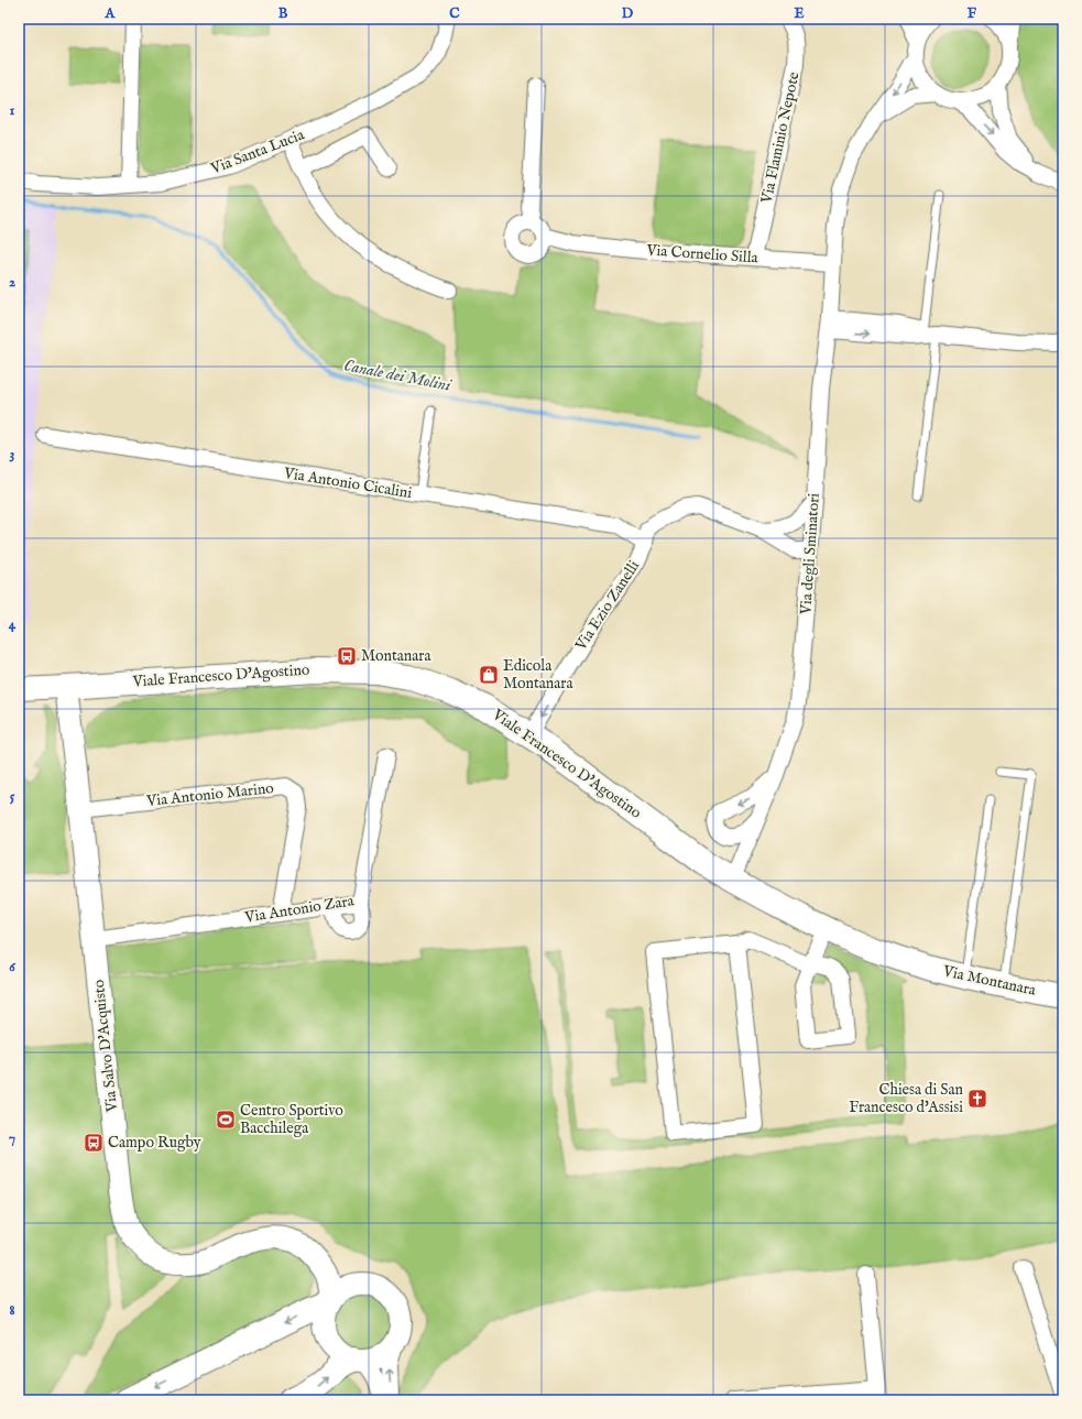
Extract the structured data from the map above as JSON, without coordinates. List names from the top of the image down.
{
  "streets": {
    "main road": ["Viale Francesco D'Agostino", "Via Montanara"],
    "street": [
      "Via Flaminio Nepote",
      "Via Santa Lucia",
      "Via Cornelio Silla",
      "Via Antonio Cicalini",
      "Via degli Sminatori",
      "Via Ezio Zanelli",
      "Via Antonio Marino",
      "Via Antonio Zara",
      "Via Salvo D'Acquisto"
    ]
  },
  "crossings": [
    ["Via Flaminio Nepote", "Via Cornelio Silla"],
    ["Via Cornelio Silla", "Via degli Sminatori"],
    ["Via Antonio Cicalini", "Via Ezio Zanelli"],
    ["Via degli Sminatori", "Viale Francesco D'Agostino"],
    ["Via Ezio Zanelli", "Viale Francesco D'Agostino"],
    ["Viale Francesco D'Agostino", "Via Montanara"],
    ["Viale Francesco D'Agostino", "Via Salvo D'Acquisto"],
    ["Via Antonio Marino", "Via Antonio Zara"],
    ["Via Antonio Marino", "Via Salvo D'Acquisto"],
    ["Via Antonio Zara", "Via Salvo D'Acquisto"]
  ],
  "one_way": ["Via Ezio Zanelli"],
  "water": ["Canale dei Molini"],
  "places": {
    "bus stop": ["Montanara", "Campo Rugby"],
    "shop": ["Edicola Montanara"],
    "church": ["Chiesa di San Francesco d'Assisi"],
    "sports": ["Centro Sportivo Bacchilega"]
  },
  "grid": {
    "columns": [
      "A",
      "B",
      "C",
      "D",
      "E",
      "F"
    ],
    "rows": [
      "1",
      "2",
      "3",
      "4",
      "5",
      "6",
      "7",
      "8"
    ]
  }
}
